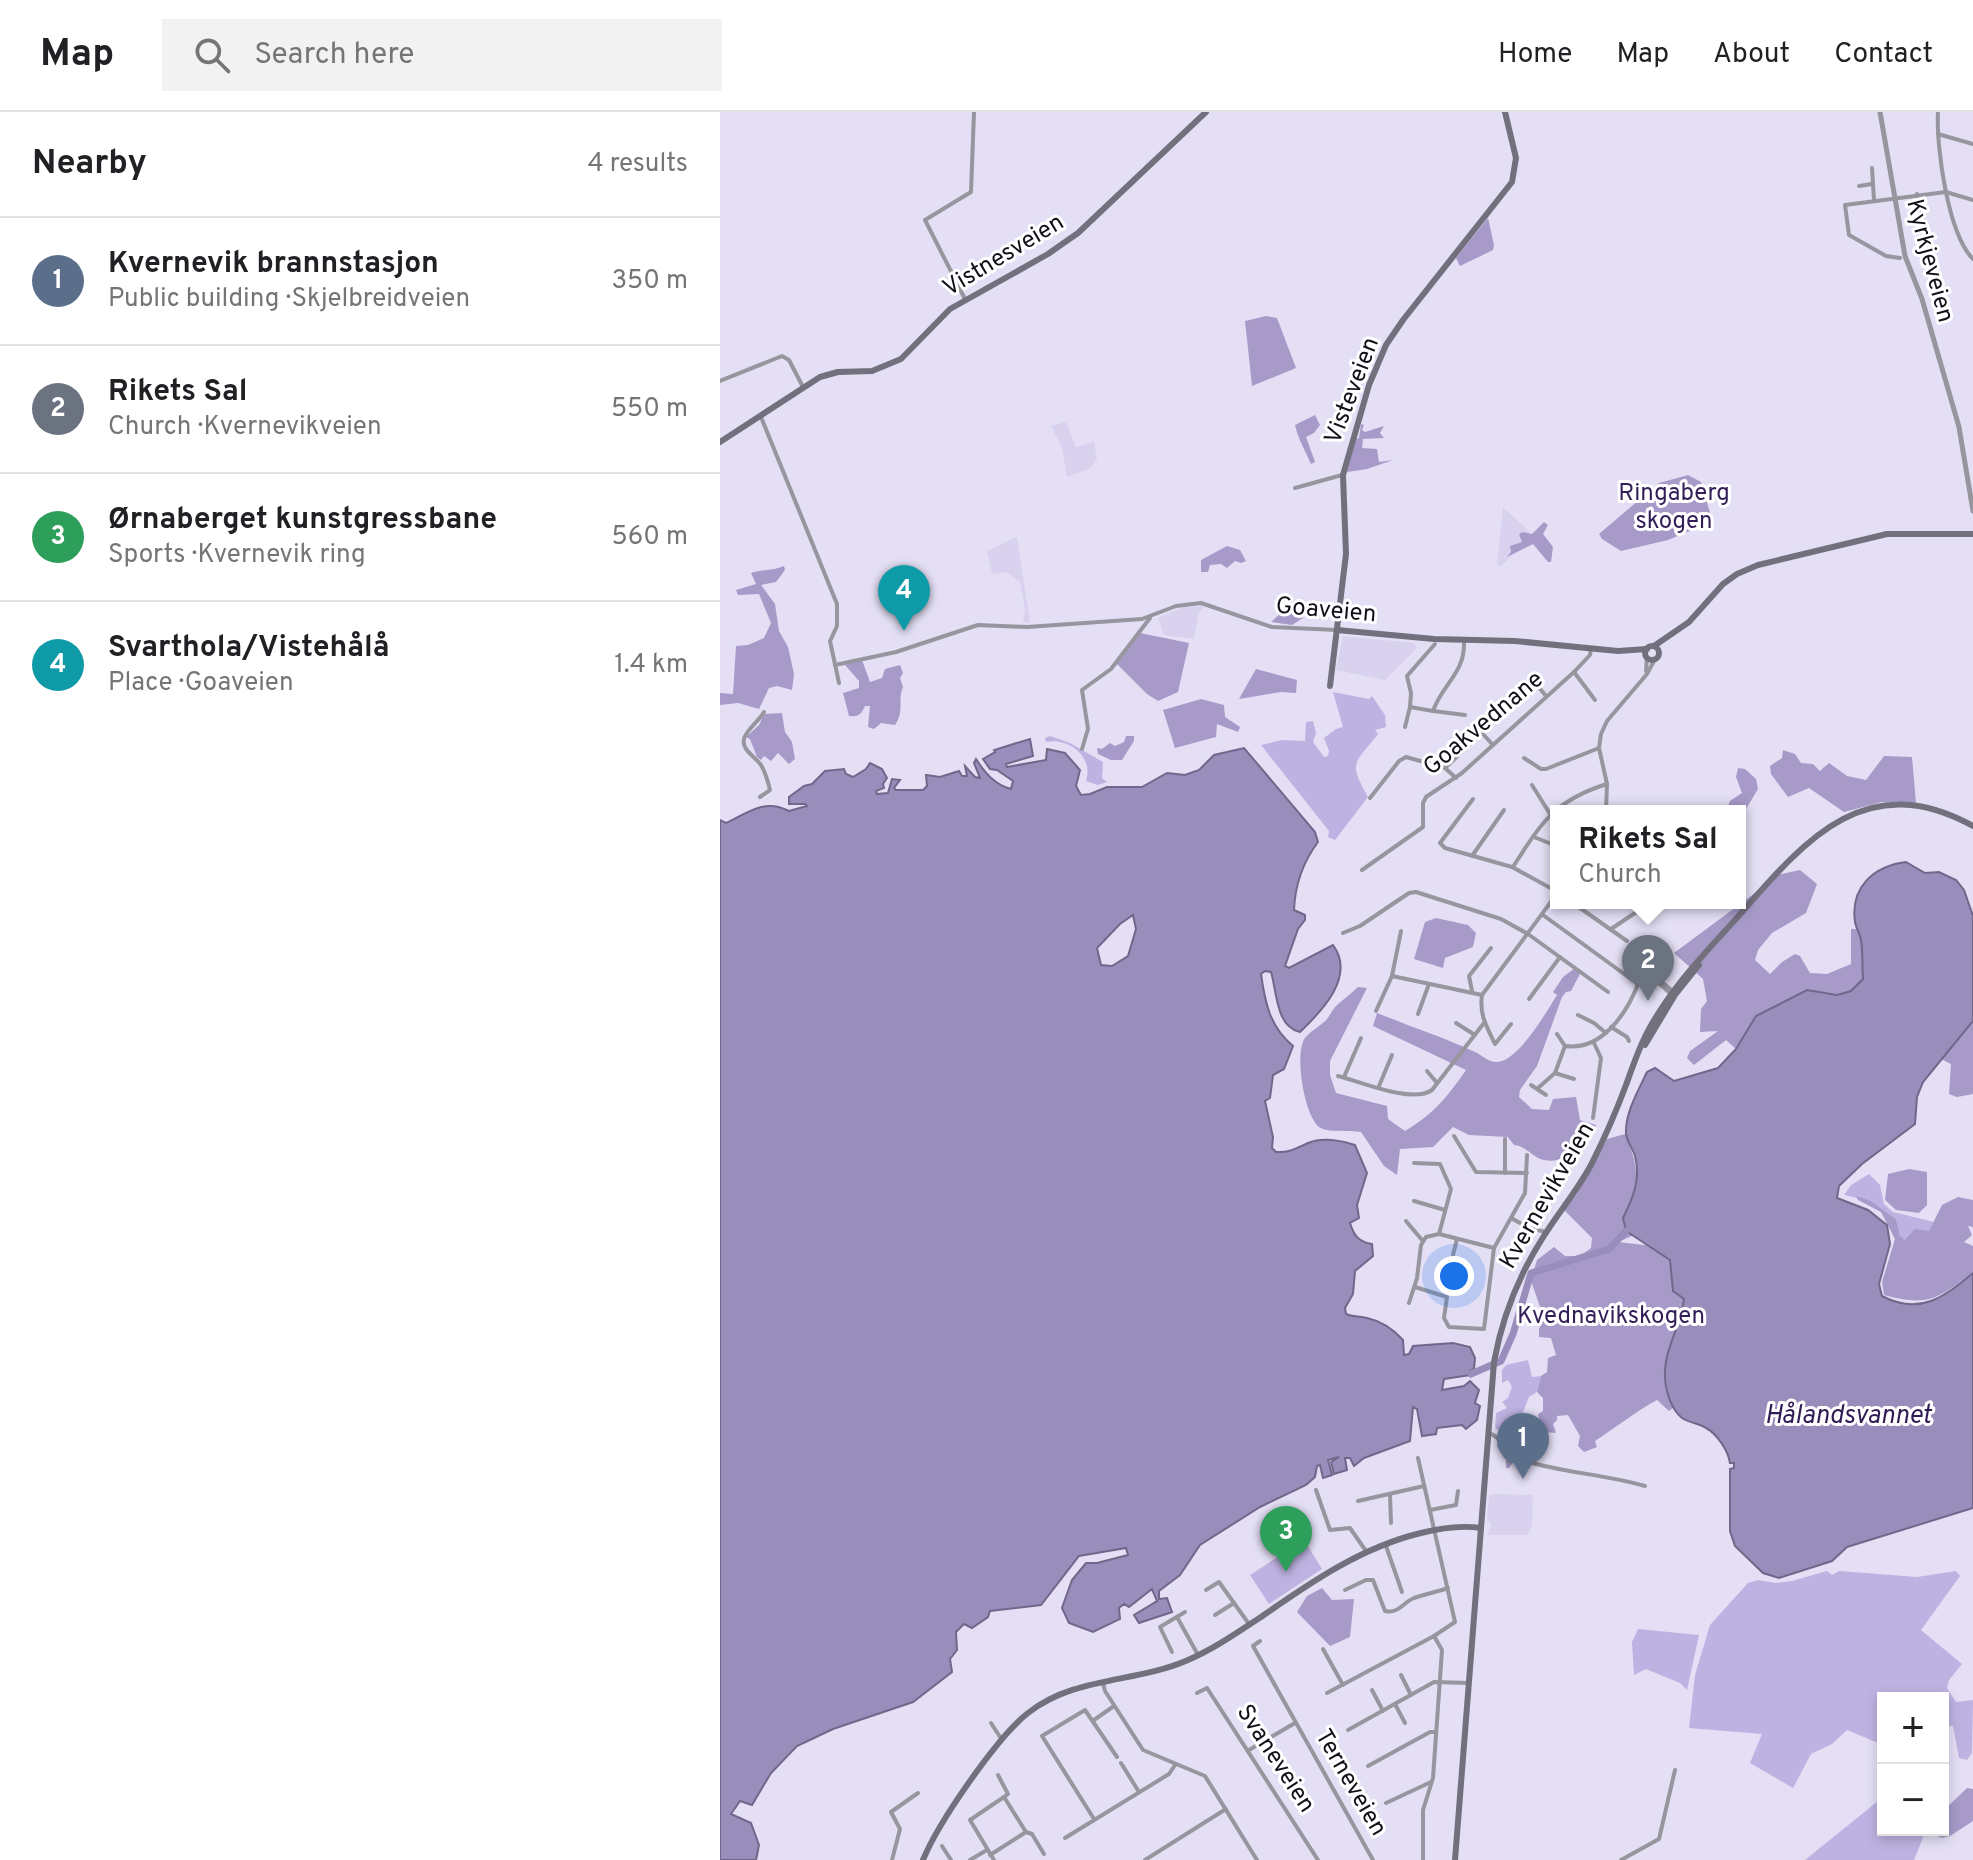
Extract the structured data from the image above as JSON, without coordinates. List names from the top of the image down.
{
  "streets": {
    "main road": [
      "Vistnesveien",
      "Visteveien",
      "Goaveien",
      "Kvernevikveien"
    ],
    "street": [
      "Kyrkjeveien",
      "Goakvednane",
      "Svaneveien",
      "Terneveien"
    ]
  },
  "crossings": [
    ["Visteveien", "Goaveien"],
    ["Goaveien", "Goakvednane"],
    ["Svaneveien", "Terneveien"]
  ],
  "water": ["Hålandsvannet"],
  "parks": ["Ringaberg skogen", "Kvednavikskogen"],
  "page": {
    "header": "Map",
    "search": "Search here",
    "nav": [
      "Home",
      "Map",
      "About",
      "Contact"
    ],
    "heading": ["Nearby", "4 results"],
    "list": [
      {
        "mark": "1",
        "name": "Kvernevik brannstasjon",
        "note": "Public building · Skjelbreidveien",
        "value": "350 m"
      },
      {
        "mark": "2",
        "name": "Rikets Sal",
        "note": "Church · Kvernevikveien",
        "value": "550 m"
      },
      {
        "mark": "3",
        "name": "Ørnaberget kunstgressbane",
        "note": "Sports · Kvernevik ring",
        "value": "560 m"
      },
      {
        "mark": "4",
        "name": "Svarthola/Vistehålå",
        "note": "Place · Goaveien",
        "value": "1.4 km"
      }
    ],
    "pins": [
      "4",
      "2",
      "1",
      "3"
    ],
    "popup": ["Rikets Sal", "Church"],
    "map_buttons": ["+", "−"]
  }
}
